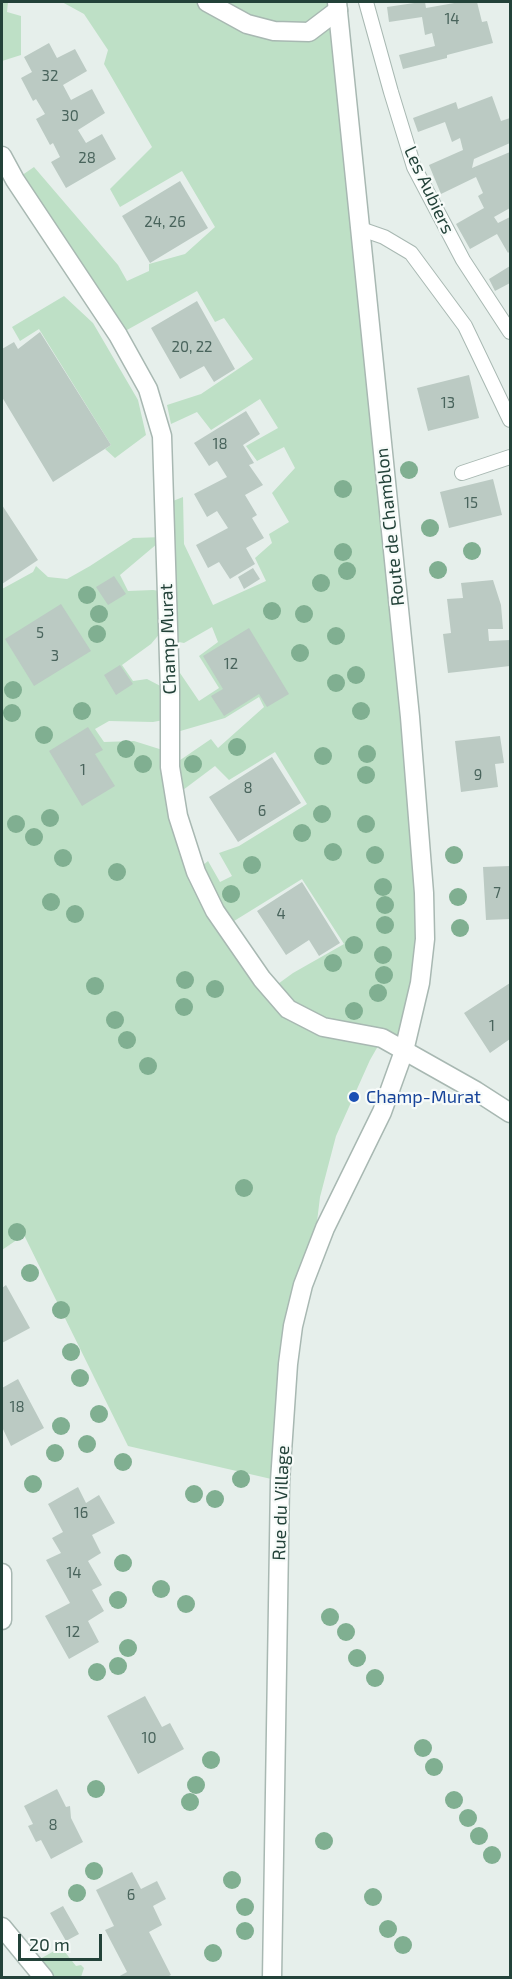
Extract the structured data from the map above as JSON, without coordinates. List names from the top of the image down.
{
  "streets": {
    "street": ["Route de Chamblon", "Champ Murat", "Rue du Village"],
    "lane": ["Les Aubiers"]
  },
  "crossings": [
    ["Route de Chamblon", "Champ Murat"],
    ["Route de Chamblon", "Rue du Village"],
    ["Champ Murat", "Rue du Village"]
  ],
  "places": ["Champ-Murat"],
  "house_numbers": [
    "14",
    "32",
    "30",
    "28",
    "24, 26",
    "20, 22",
    "13",
    "18",
    "15",
    "5",
    "3",
    "12",
    "1",
    "9",
    "8",
    "6",
    "7",
    "4",
    "1",
    "18",
    "16",
    "14",
    "12",
    "10",
    "8",
    "6"
  ],
  "scale_bar": "20 m"
}
